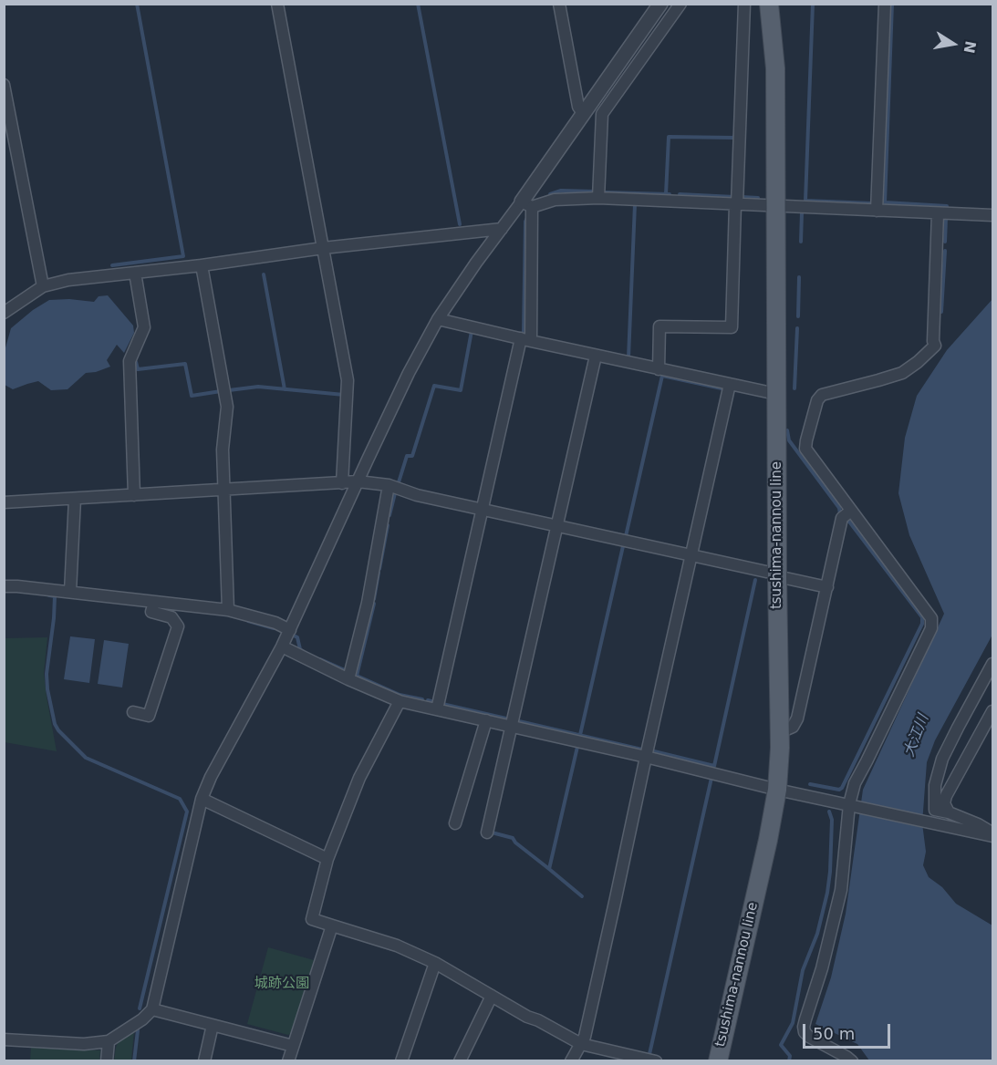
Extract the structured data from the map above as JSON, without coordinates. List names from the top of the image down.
{
  "streets": {
    "main road": ["tsushima-nannou line"]
  },
  "water": ["大江川"],
  "parks": ["城跡公園"],
  "scale_bar": "50 m",
  "north": "right"
}
